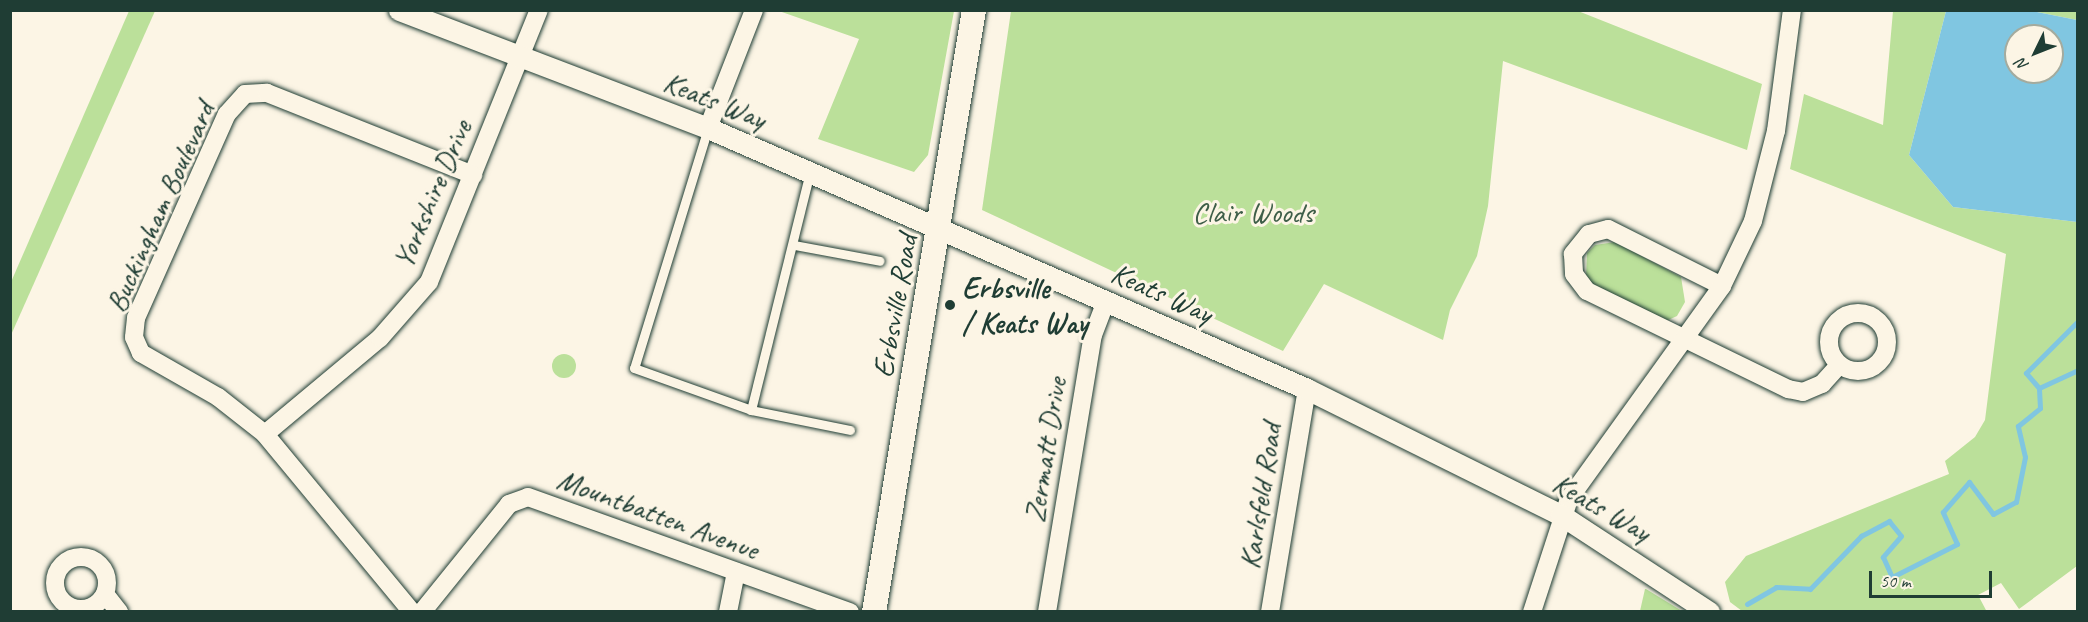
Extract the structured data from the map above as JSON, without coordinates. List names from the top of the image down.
{
  "streets": {
    "main road": ["Erbsville Road"],
    "street": [
      "Keats Way",
      "Yorkshire Drive",
      "Buckingham Boulevard",
      "Zermatt Drive",
      "Karlsfeld Road",
      "Mountbatten Avenue"
    ]
  },
  "crossings": [
    ["Keats Way", "Yorkshire Drive"],
    ["Keats Way", "Erbsville Road"],
    ["Keats Way", "Zermatt Drive"],
    ["Keats Way", "Karlsfeld Road"],
    ["Yorkshire Drive", "Buckingham Boulevard"]
  ],
  "parks": ["Clair Woods"],
  "places": ["Erbsville / Keats Way"],
  "scale_bar": "50 m",
  "north": "bottom left"
}
